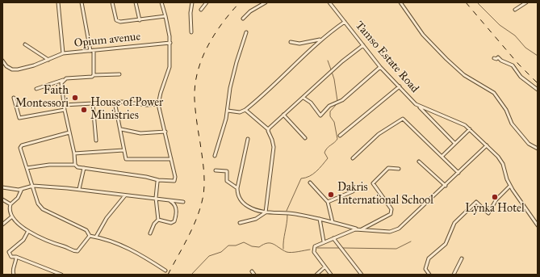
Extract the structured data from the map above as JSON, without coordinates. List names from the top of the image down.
{
  "streets": {
    "street": ["Opium avenue", "Tamso Estate Road"]
  },
  "places": [
    "Faith Montessori",
    "House of Power Ministries",
    "Dakris International School",
    "Lynka Hotel"
  ]
}
